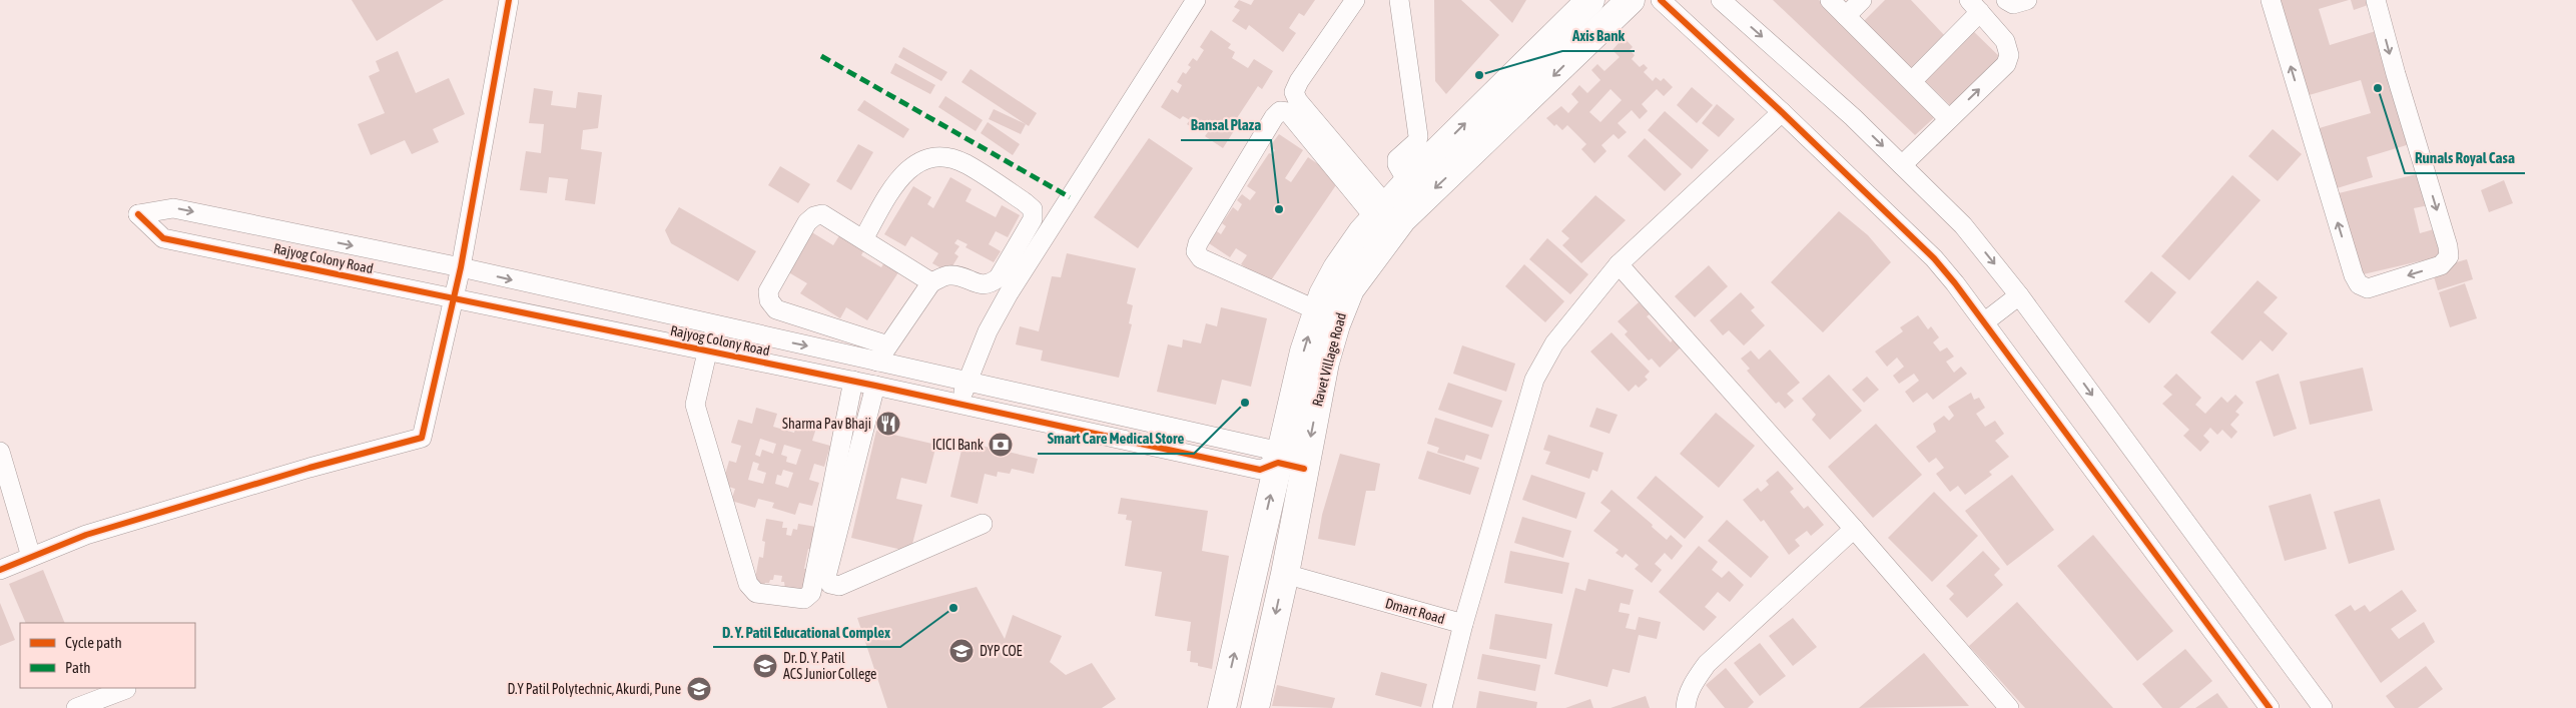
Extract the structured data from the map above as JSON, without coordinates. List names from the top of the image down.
{
  "streets": {
    "main road": ["Ravet Village Road"],
    "street": ["Rajyog Colony Road", "Dmart Road"]
  },
  "crossings": [
    ["Rajyog Colony Road", "Ravet Village Road"],
    ["Ravet Village Road", "Dmart Road"]
  ],
  "places": {
    "other": [
      "Axis Bank",
      "Runals Royal Casa",
      "Bansal Plaza",
      "Smart Care Medical Store",
      "D. Y. Patil Educational Complex"
    ],
    "restaurant": ["Sharma Pav Bhaji"],
    "bank": ["ICICI Bank"],
    "school or university": ["DYP COE", "Dr. D. Y. Patil ACS Junior College", "D.Y Patil Polytechnic, Akurdi, Pune"]
  },
  "legend": ["Cycle path", "Path"]
}
